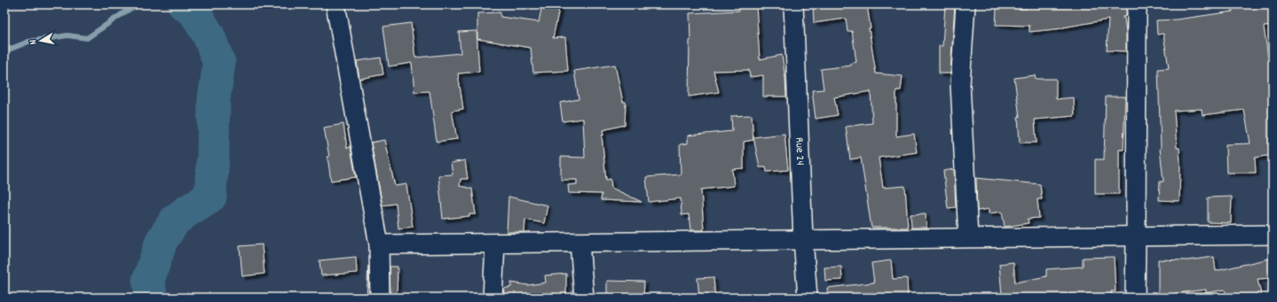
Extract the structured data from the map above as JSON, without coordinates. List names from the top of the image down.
{
  "streets": {
    "street": ["Rue 24"]
  },
  "north": "left"
}
